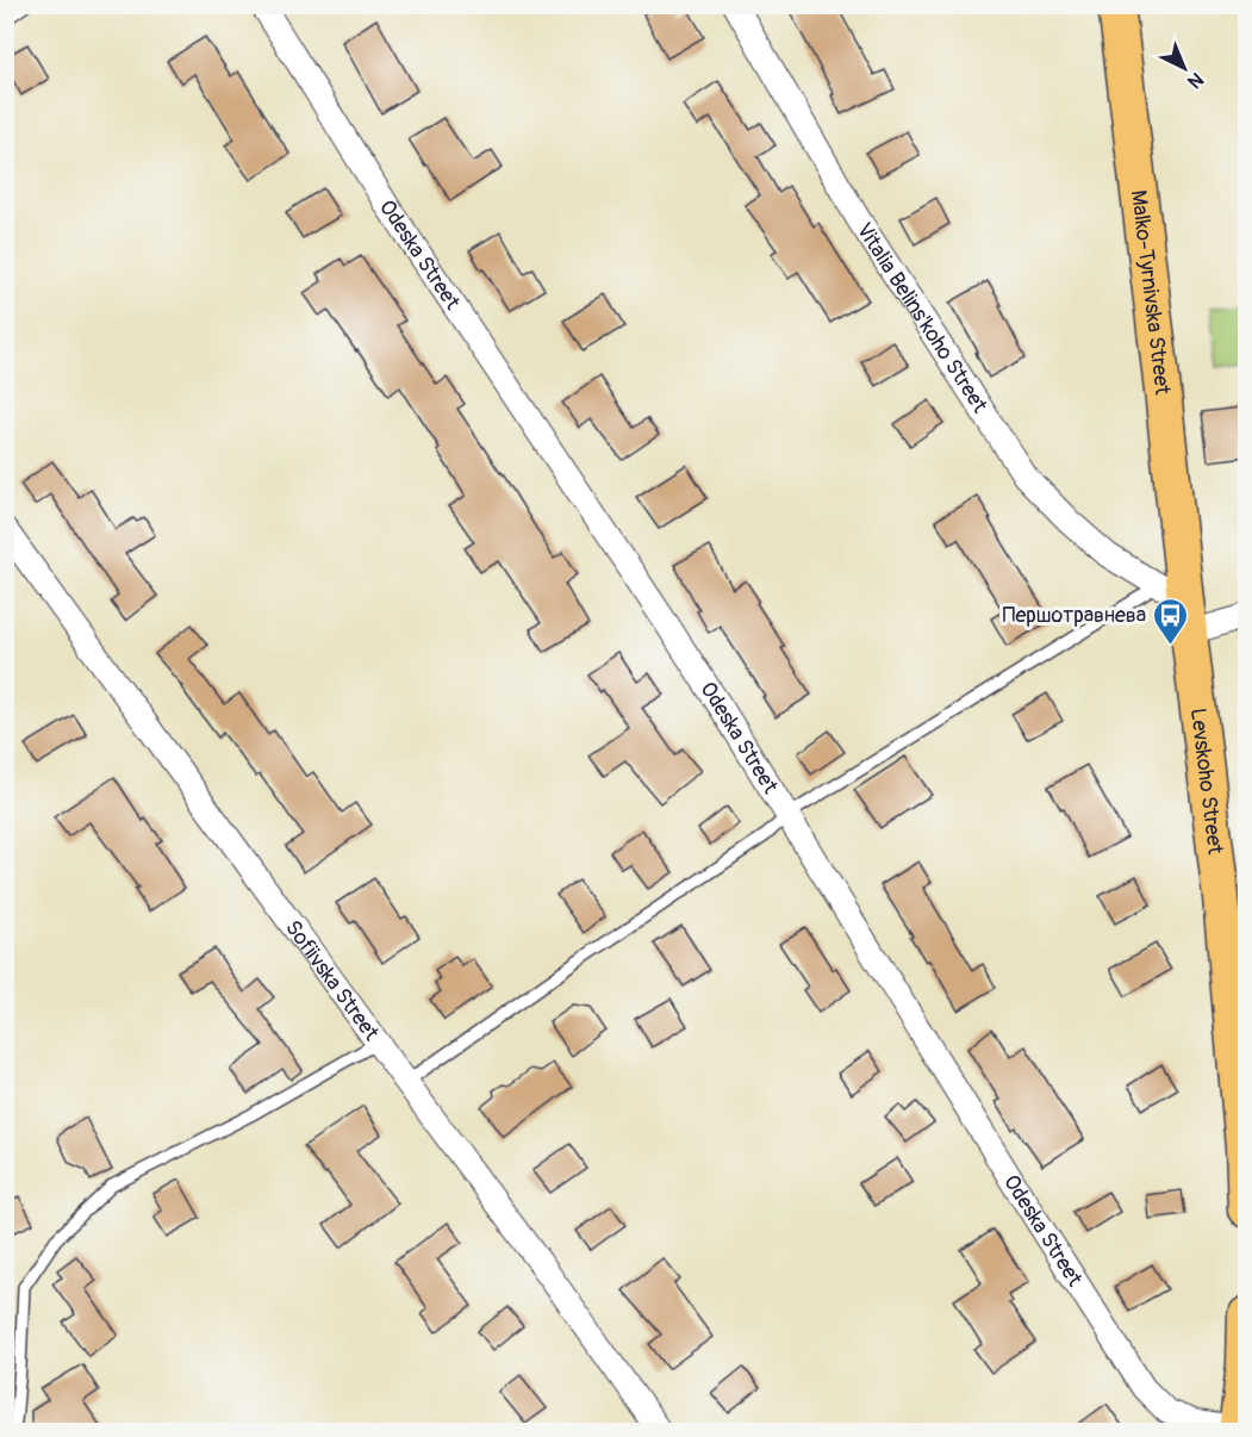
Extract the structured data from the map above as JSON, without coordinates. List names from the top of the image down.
{
  "streets": {
    "main road": ["Malko-Tyrnivska Street", "Levskoho Street"],
    "street": ["Odeska Street", "Vitalia Belins'koho Street", "Sofiivska Street"]
  },
  "crossings": [
    ["Malko-Tyrnivska Street", "Vitalia Belins'koho Street"],
    ["Malko-Tyrnivska Street", "Levskoho Street"],
    ["Vitalia Belins'koho Street", "Levskoho Street"]
  ],
  "places": {
    "bus stop": ["Першотравнева"]
  },
  "north": "bottom right"
}
